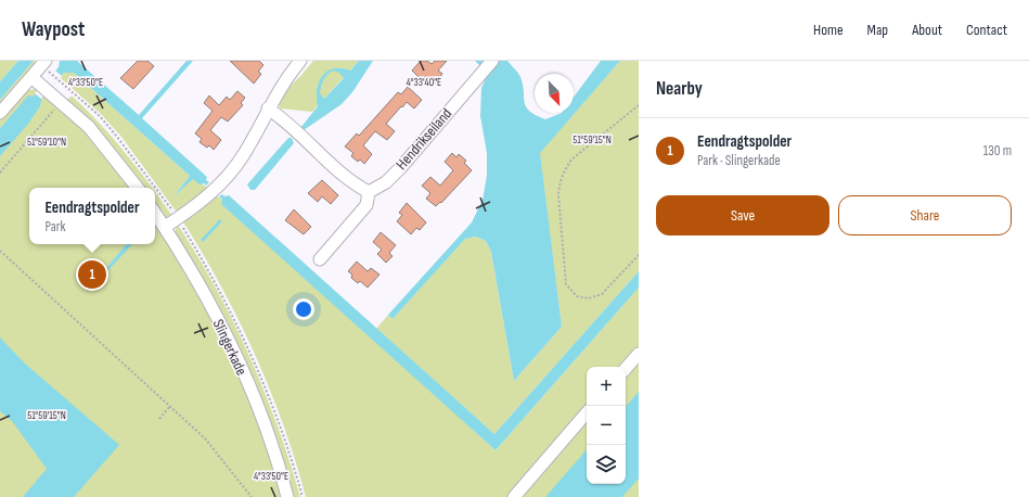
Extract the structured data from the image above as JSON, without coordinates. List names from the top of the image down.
{
  "streets": {
    "street": ["Hendrikseiland", "Slingerkade"]
  },
  "north": "bottom right",
  "page": {
    "header": "Waypost",
    "nav": [
      "Home",
      "Map",
      "About",
      "Contact"
    ],
    "heading": "Nearby",
    "list": [
      {
        "mark": "1",
        "name": "Eendragtspolder",
        "note": "Park · Slingerkade",
        "value": "130 m"
      }
    ],
    "buttons": ["Save", "Share"],
    "popup": ["Eendragtspolder", "Park"],
    "pins": "1",
    "map_buttons": ["+", "−"]
  },
  "coordinates": [
    "4°33'50\"E",
    "4°33'40\"E",
    "51°59'15\"N",
    "51°59'10\"N"
  ]
}
